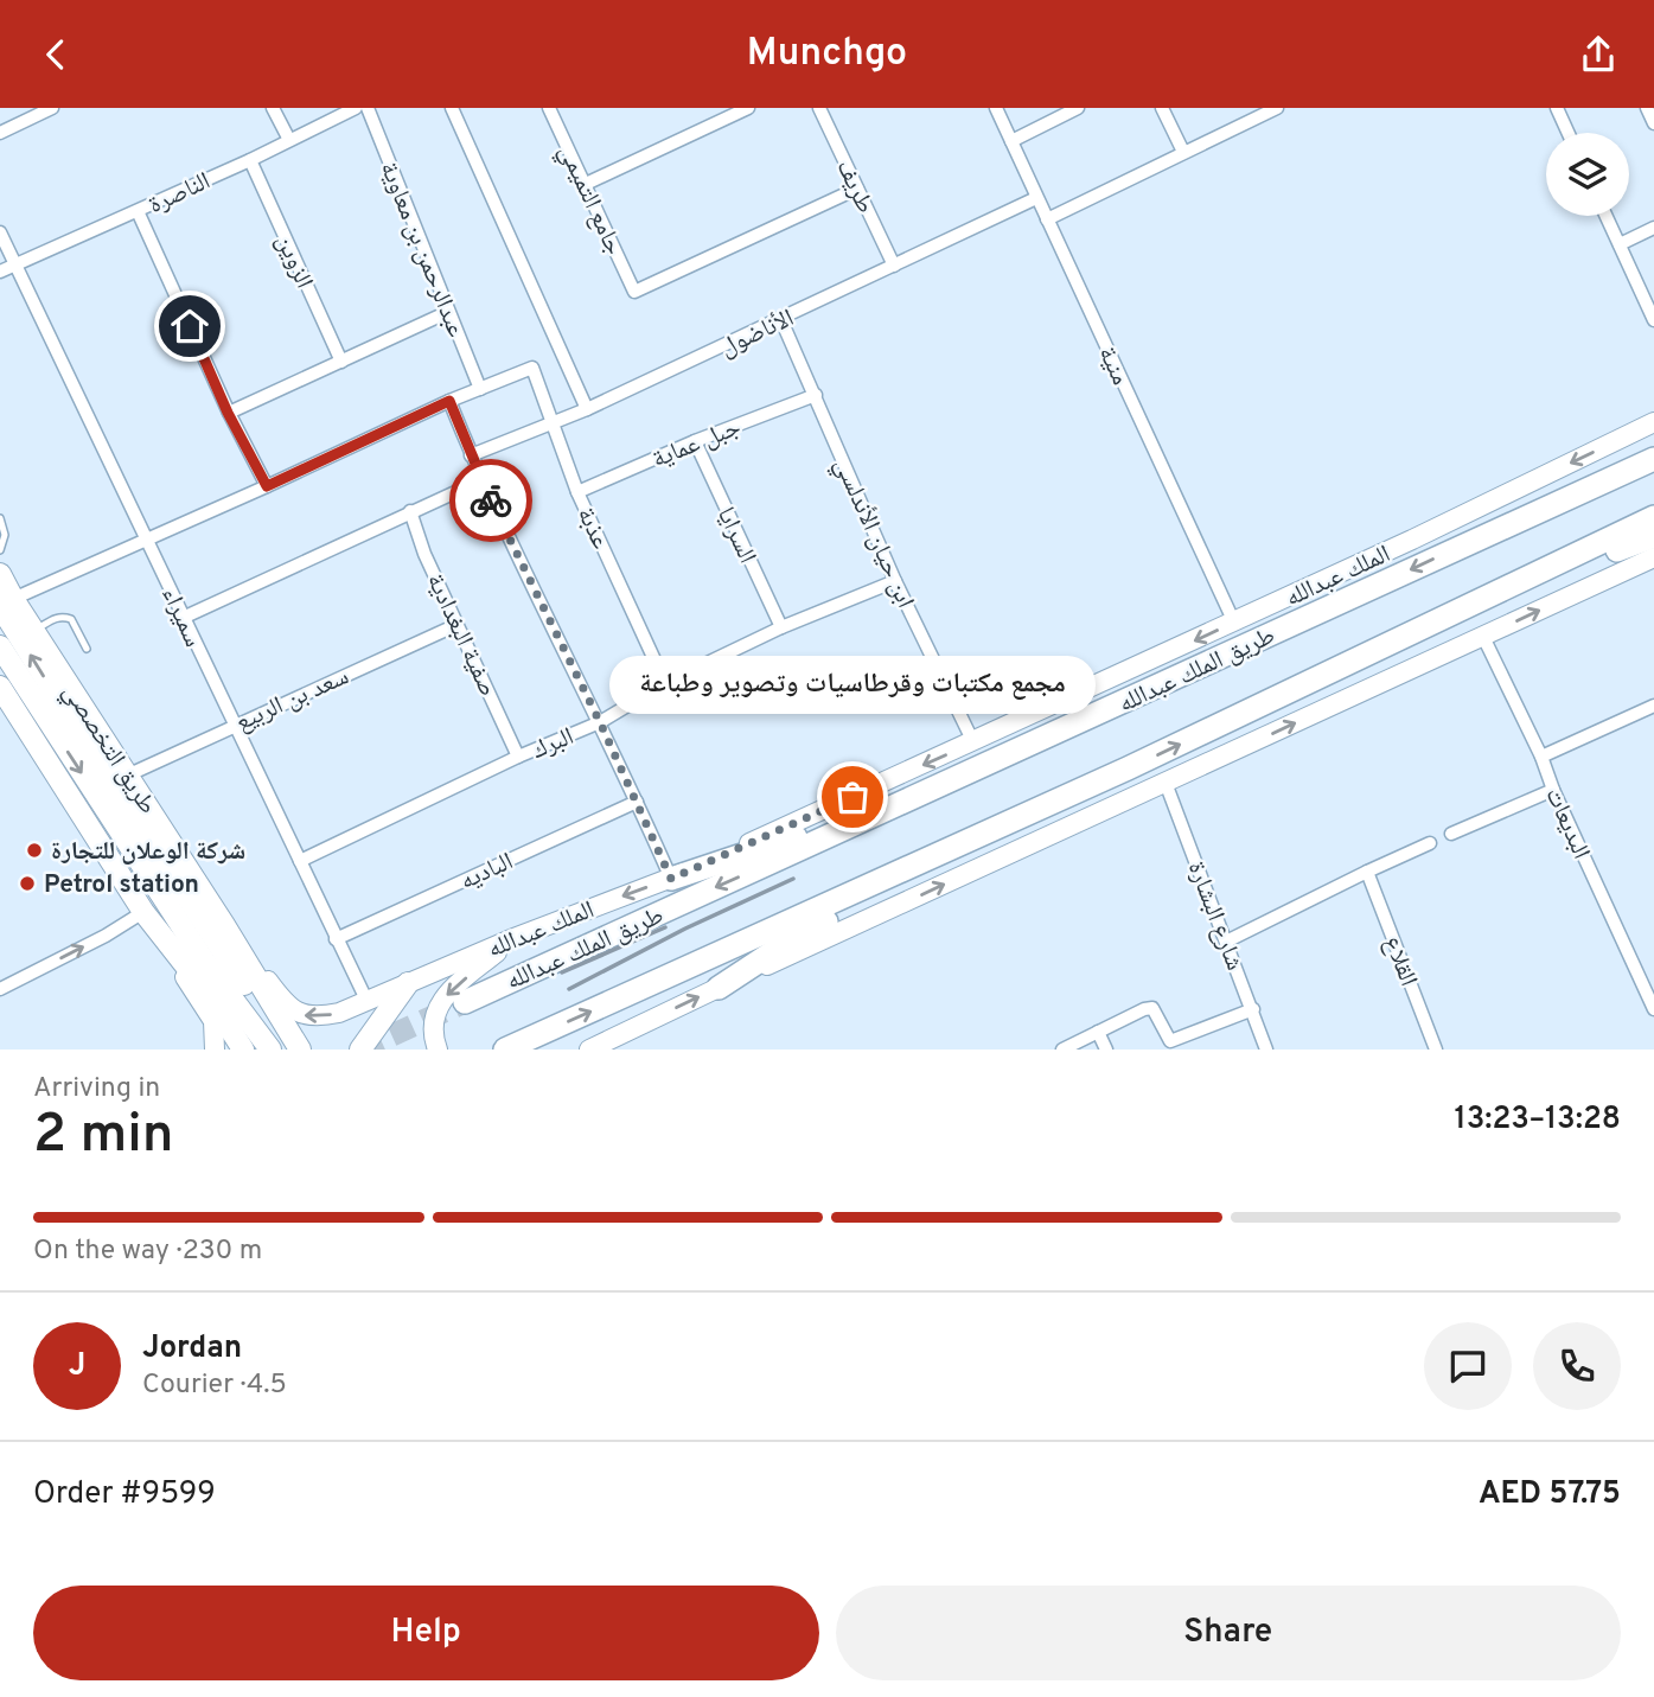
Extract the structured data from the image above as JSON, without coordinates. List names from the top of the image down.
{
  "streets": {
    "highway": ["طريق الملك عبدالله"],
    "main road": ["الملك عبدالله", "طريق التخصصي"],
    "street": [
      "طريف",
      "الناصرة",
      "جامع التميمي",
      "عبدالرحمن بن معاوية",
      "الزوين",
      "الأناضول",
      "منية",
      "جبل عماية",
      "عذبة",
      "ابن حيان الأندلسي",
      "السرايا",
      "سميراء",
      "صفية البغدادية",
      "سعد بن الربيع",
      "البرك",
      "البديعات",
      "الباديه",
      "شارع البشارة",
      "القلاع"
    ]
  },
  "crossings": [
    ["طريف", "جامع التميمي"],
    ["طريف", "الأناضول"],
    ["الناصرة", "الزوين"],
    ["الناصرة", "سميراء"],
    ["عبدالرحمن بن معاوية", "عذبة"],
    ["الأناضول", "منية"],
    ["الأناضول", "عذبة"],
    ["الأناضول", "ابن حيان الأندلسي"],
    ["منية", "الملك عبدالله"],
    ["جبل عماية", "عذبة"],
    ["جبل عماية", "ابن حيان الأندلسي"],
    ["جبل عماية", "السرايا"],
    ["عذبة", "البرك"],
    ["ابن حيان الأندلسي", "الملك عبدالله"],
    ["ابن حيان الأندلسي", "البرك"],
    ["السرايا", "البرك"],
    ["الملك عبدالله", "سميراء"],
    ["الملك عبدالله", "طريق التخصصي"],
    ["سميراء", "سعد بن الربيع"],
    ["سميراء", "البرك"],
    ["سميراء", "الباديه"],
    ["صفية البغدادية", "سعد بن الربيع"],
    ["صفية البغدادية", "البرك"],
    ["سعد بن الربيع", "طريق التخصصي"]
  ],
  "places": ["مجمع مكتبات وقرطاسيات وتصوير وطباعة", "شركة الوعلان للتجارة", "Petrol station"],
  "page": {
    "header": "Munchgo",
    "bubble": "مجمع مكتبات وقرطاسيات وتصوير وطباعة",
    "heading": ["2 min", "Arriving in", "13:23–13:28"],
    "panel": [
      "Jordan",
      "Courier · 4.5",
      "Order #9599",
      "AED 57.75"
    ],
    "bar": "On the way · 230 m",
    "round": "J",
    "buttons": ["Help", "Share"]
  }
}
